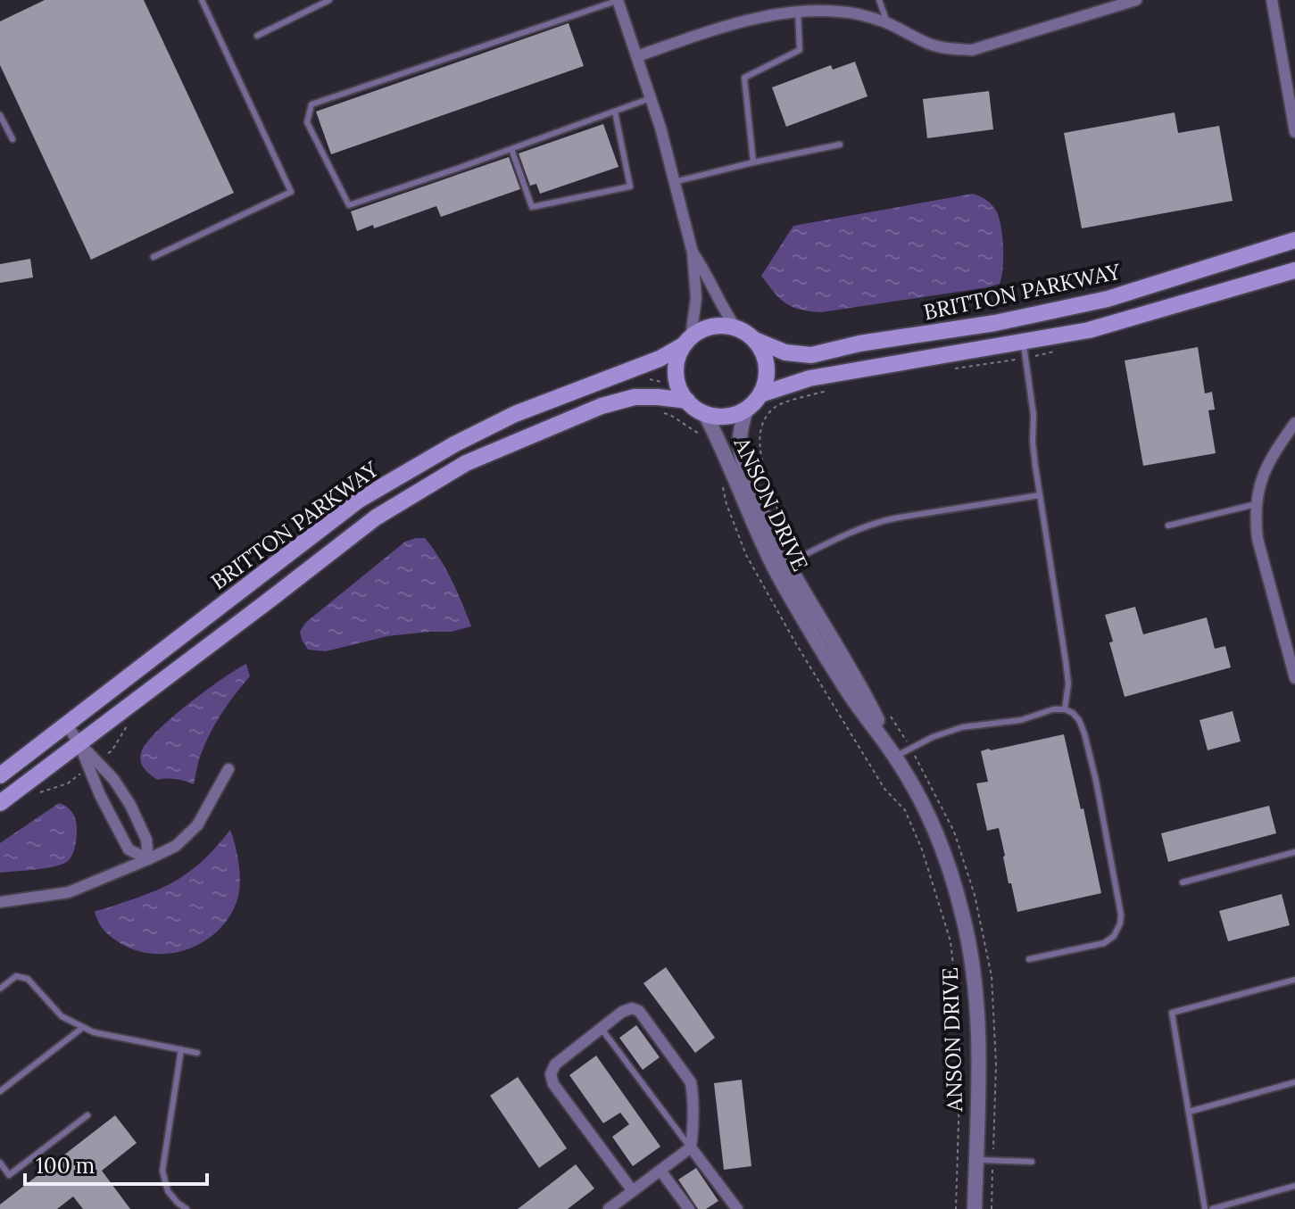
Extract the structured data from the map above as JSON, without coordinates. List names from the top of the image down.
{
  "streets": {
    "main road": ["BRITTON PARKWAY"],
    "street": ["ANSON DRIVE"]
  },
  "crossings": [
    ["BRITTON PARKWAY", "ANSON DRIVE"]
  ],
  "scale_bar": "100 m"
}
